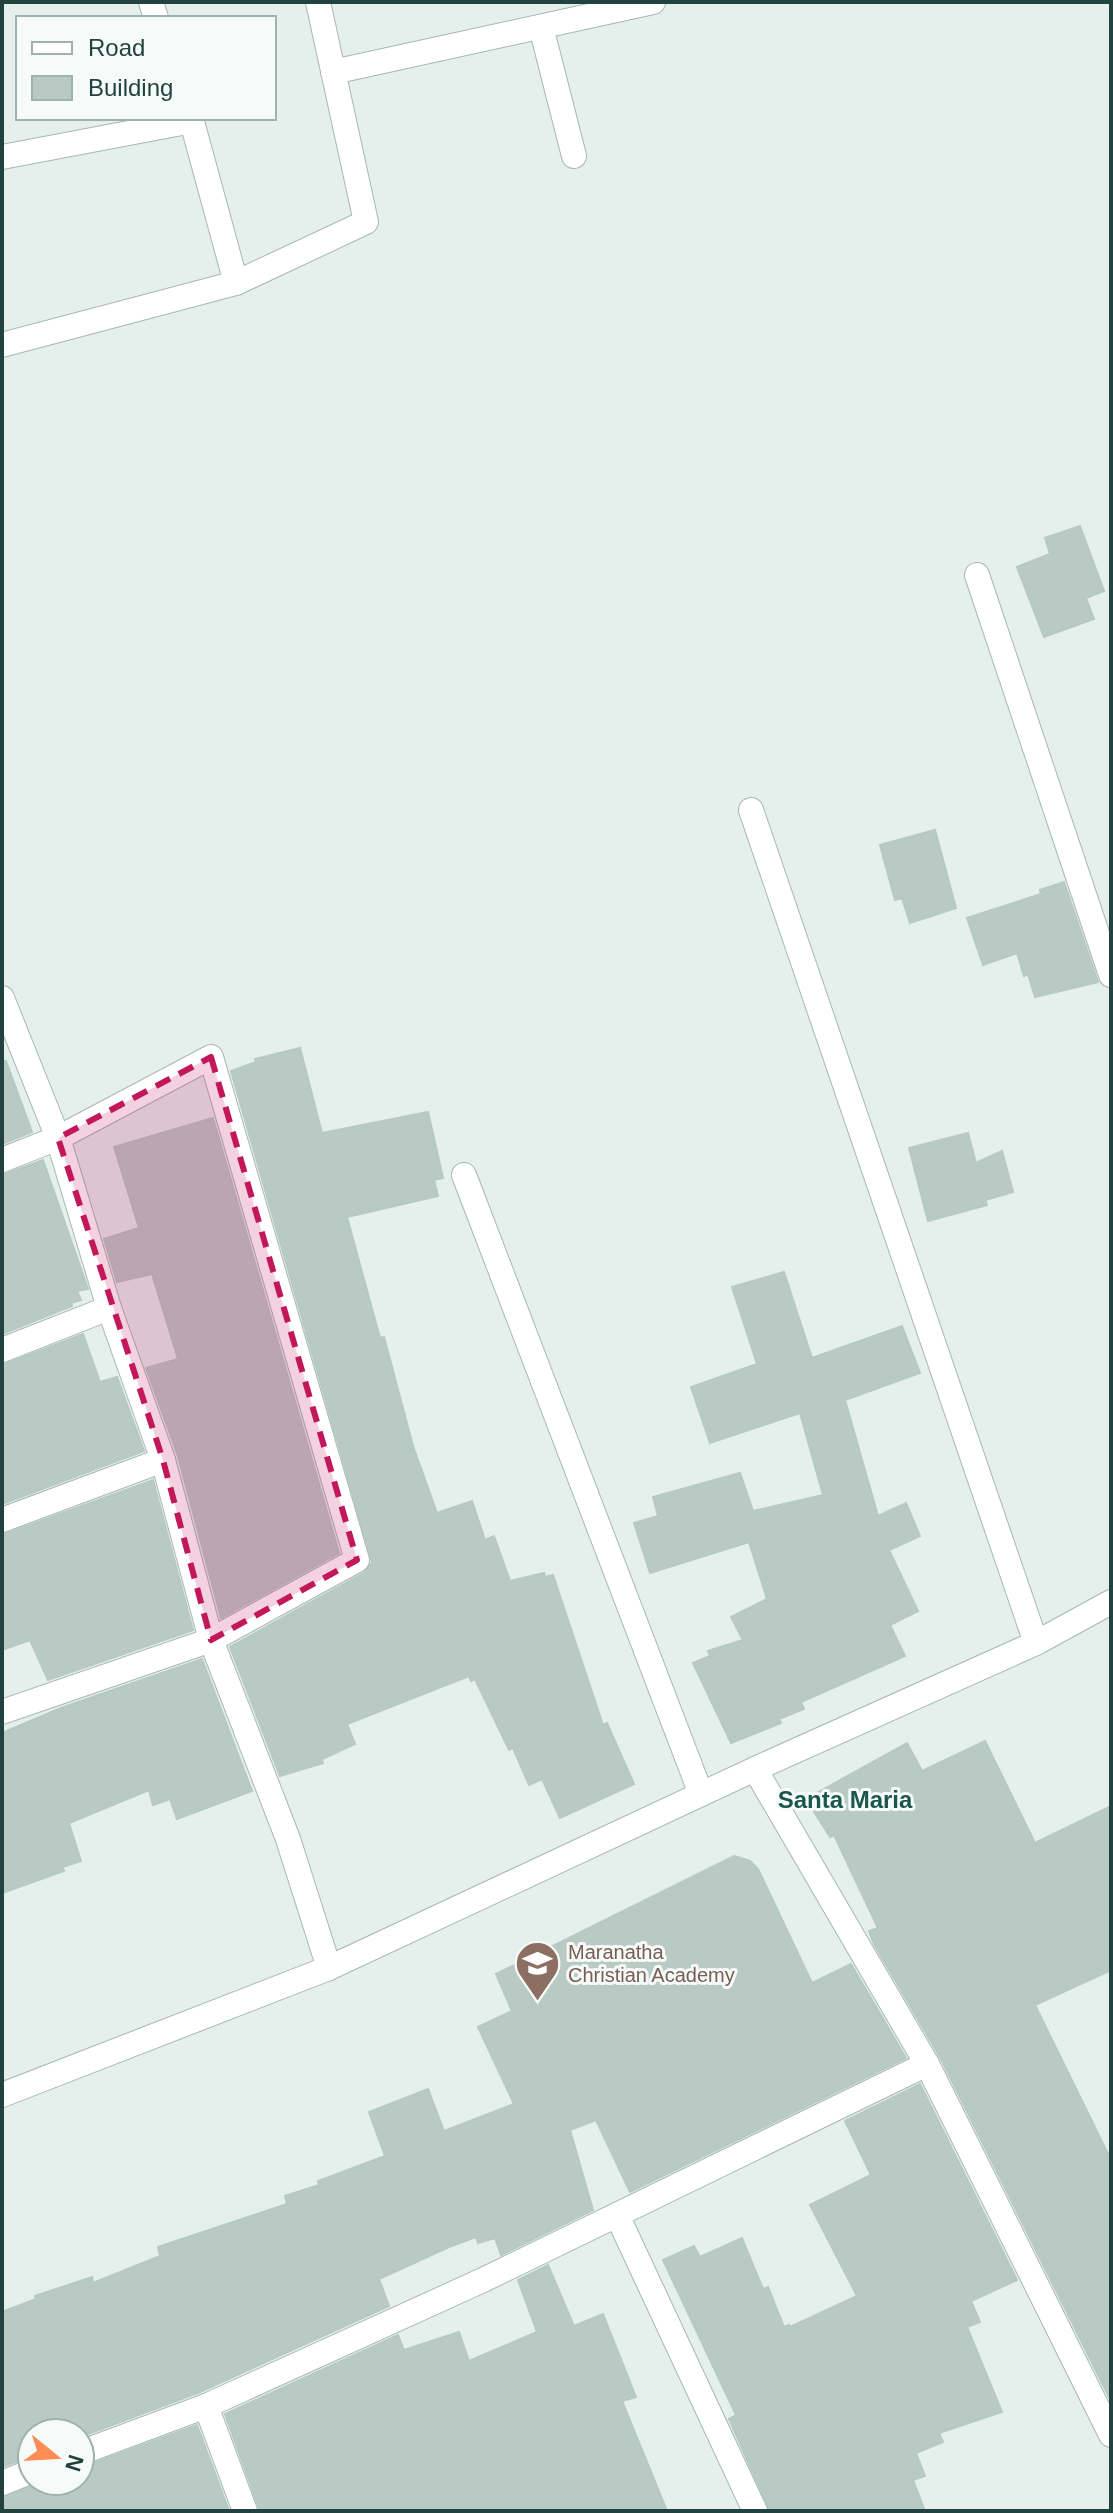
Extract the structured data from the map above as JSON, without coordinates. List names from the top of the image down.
{
  "districts": ["Santa Maria"],
  "places": {
    "school or university": ["Maranatha Christian Academy"]
  },
  "legend": ["Road", "Building"],
  "north": "right"
}
